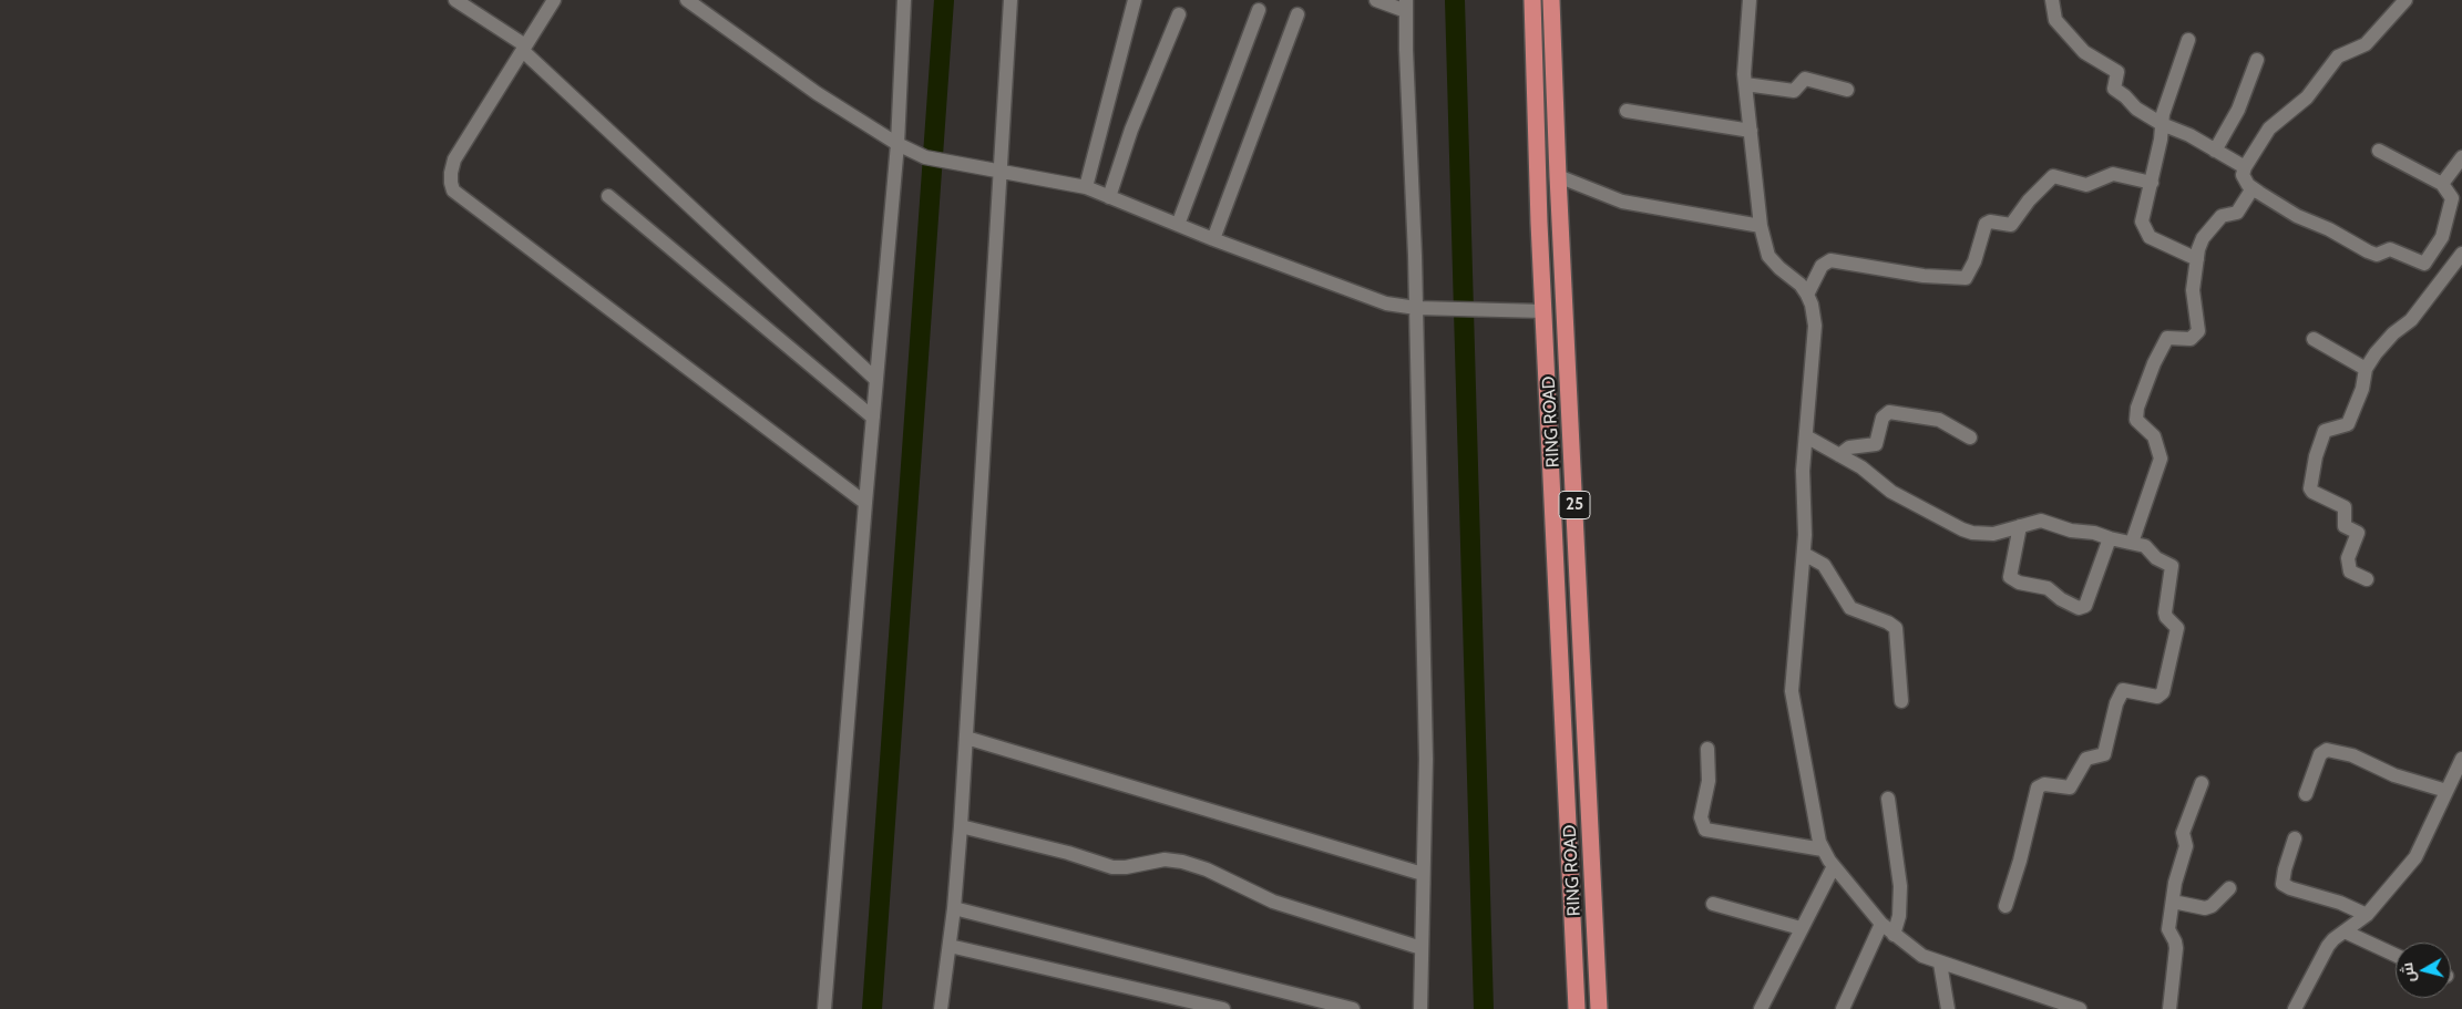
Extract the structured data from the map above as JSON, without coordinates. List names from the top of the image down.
{
  "streets": {
    "highway": ["RING ROAD", "25"]
  },
  "north": "left"
}
